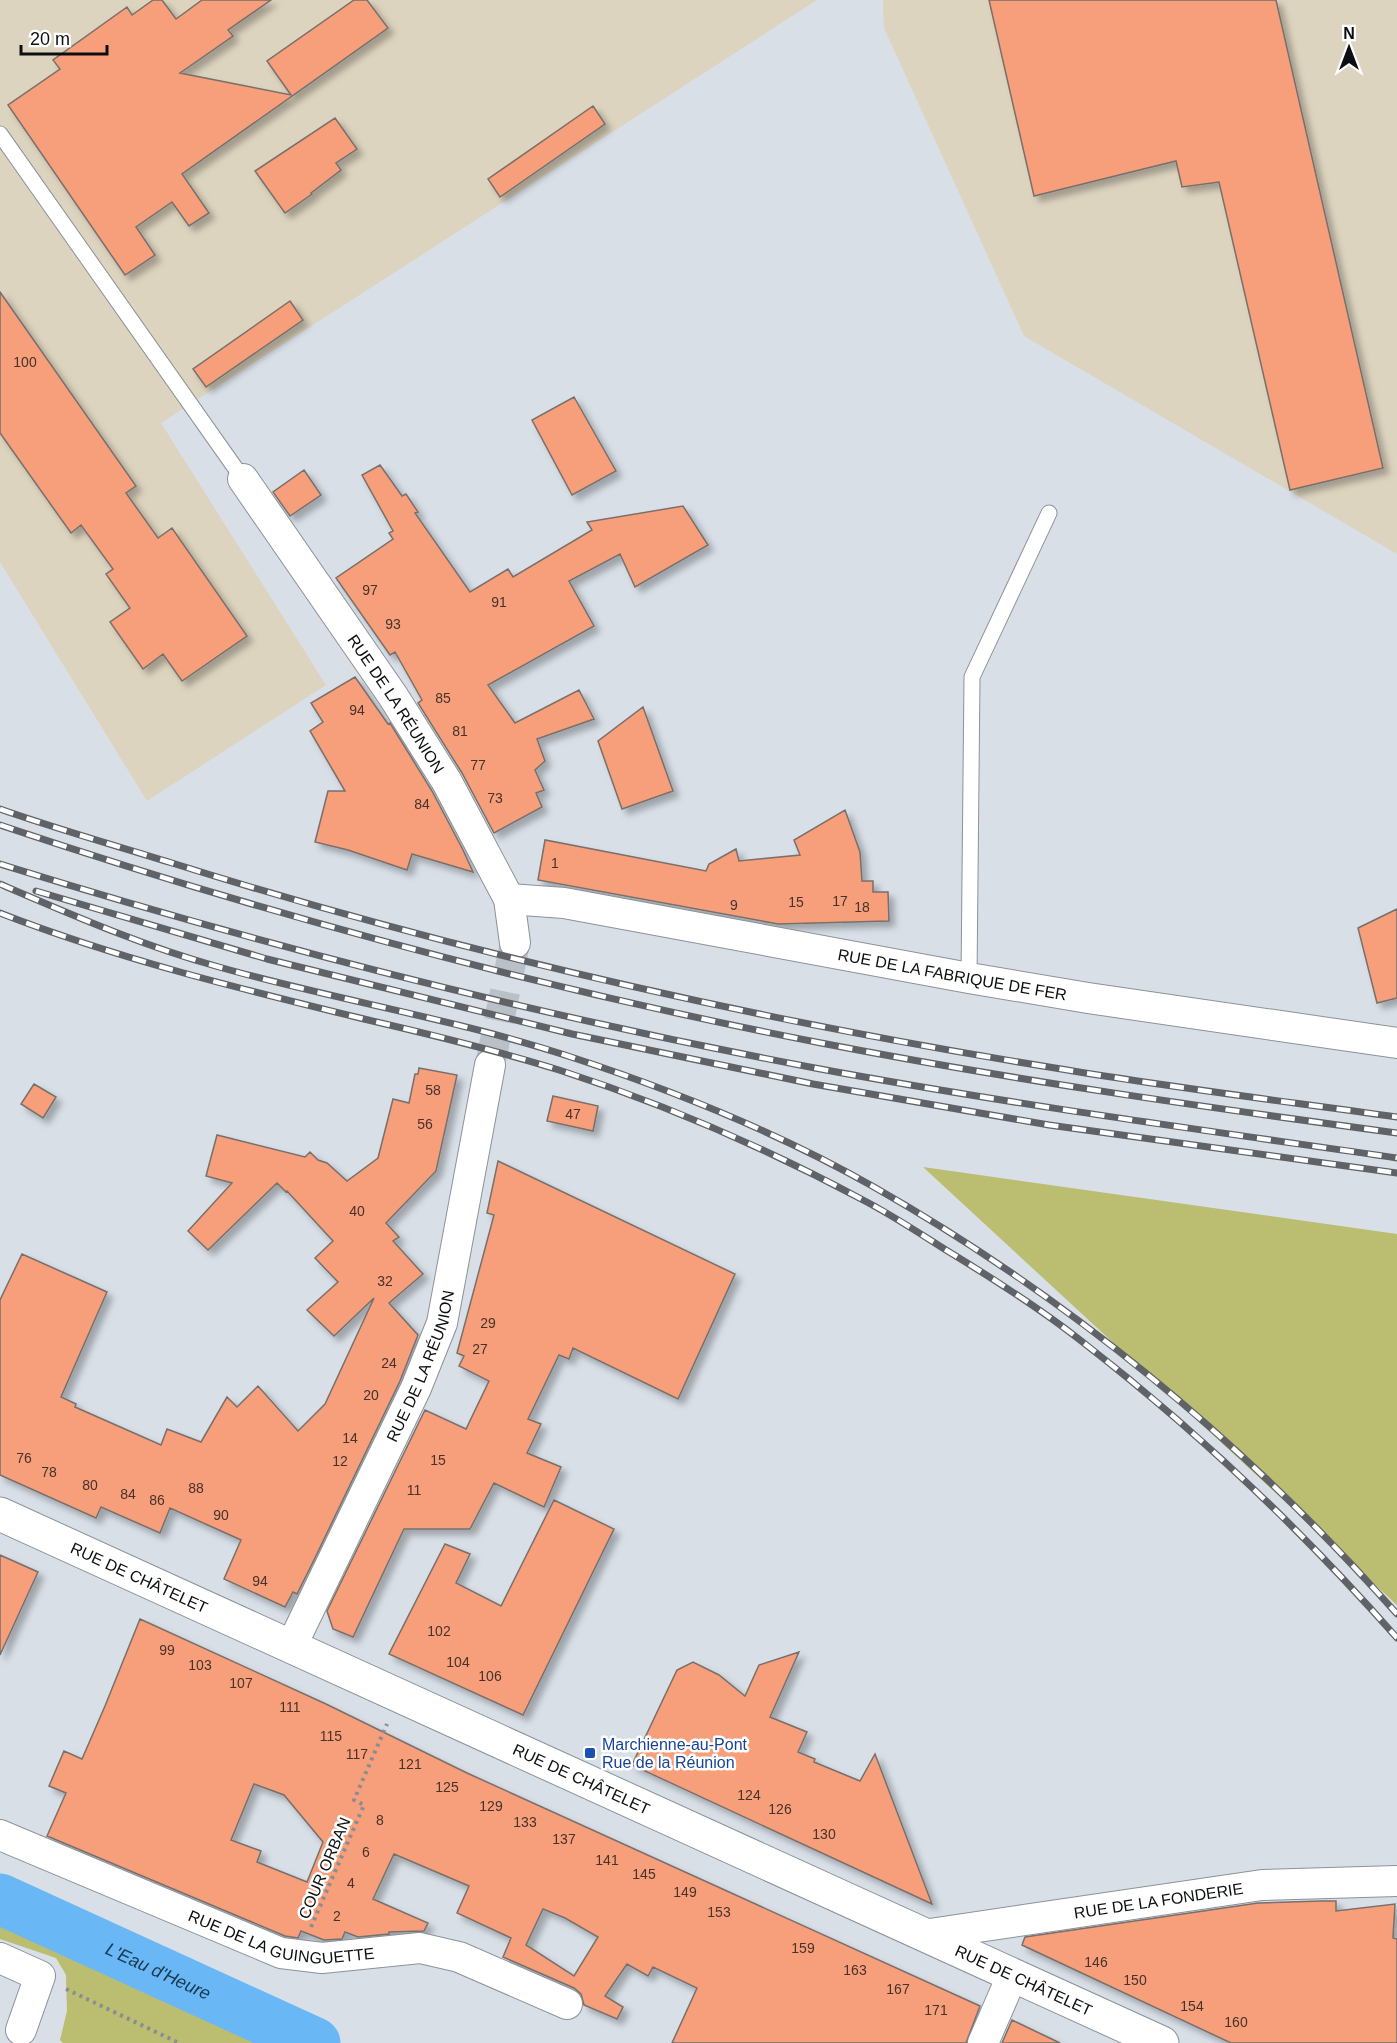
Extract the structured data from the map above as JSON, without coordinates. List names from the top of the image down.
{
  "streets": {
    "main road": ["RUE DE CHÂTELET"],
    "street": [
      "RUE DE LA RÉUNION",
      "RUE DE LA FABRIQUE DE FER",
      "RUE DE LA FONDERIE",
      "RUE DE LA GUINGUETTE"
    ],
    "path": ["COUR ORBAN"]
  },
  "crossings": [
    ["RUE DE LA RÉUNION", "RUE DE LA FABRIQUE DE FER"],
    ["RUE DE LA RÉUNION", "RUE DE CHÂTELET"],
    ["RUE DE CHÂTELET", "COUR ORBAN"],
    ["RUE DE CHÂTELET", "RUE DE LA FONDERIE"],
    ["COUR ORBAN", "RUE DE LA GUINGUETTE"]
  ],
  "water": ["L'Eau d'Heure"],
  "places": {
    "transit": ["Marchienne-au-Pont Rue de la Réunion"]
  },
  "house_numbers": [
    "100",
    "97",
    "91",
    "93",
    "85",
    "94",
    "81",
    "77",
    "73",
    "84",
    "1",
    "17",
    "15",
    "9",
    "18",
    "58",
    "47",
    "56",
    "40",
    "32",
    "29",
    "27",
    "24",
    "20",
    "14",
    "76",
    "15",
    "12",
    "78",
    "80",
    "88",
    "11",
    "84",
    "86",
    "90",
    "94",
    "102",
    "99",
    "104",
    "103",
    "106",
    "107",
    "111",
    "115",
    "117",
    "121",
    "125",
    "124",
    "129",
    "126",
    "8",
    "133",
    "130",
    "137",
    "6",
    "141",
    "145",
    "4",
    "149",
    "153",
    "2",
    "159",
    "146",
    "163",
    "150",
    "167",
    "154",
    "171",
    "160"
  ],
  "scale_bar": "20 m",
  "north": "top"
}
